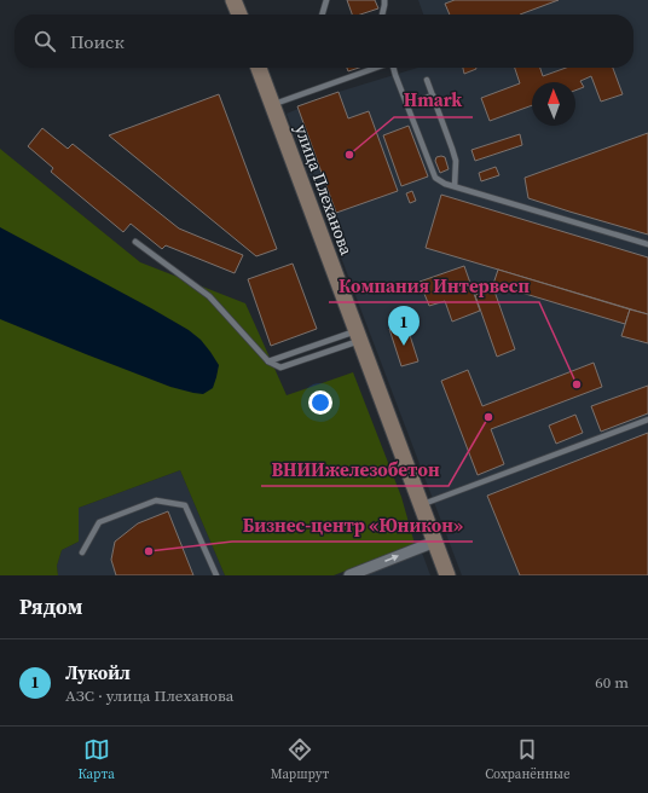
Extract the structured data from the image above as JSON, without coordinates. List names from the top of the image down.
{
  "streets": {
    "main road": ["улица Плеханова"]
  },
  "places": [
    "Hmark",
    "Компания Интервесп",
    "ВНИИжелезобетон",
    "Бизнес-центр «Юникон»"
  ],
  "north": "top",
  "page": {
    "search": "Поиск",
    "pins": "1",
    "heading": "Рядом",
    "list": [
      {
        "mark": "1",
        "name": "Лукойл",
        "note": "АЗС · улица Плеханова",
        "value": "60 m"
      }
    ],
    "nav": ["Карта", "Маршрут", "Сохранённые"]
  }
}
